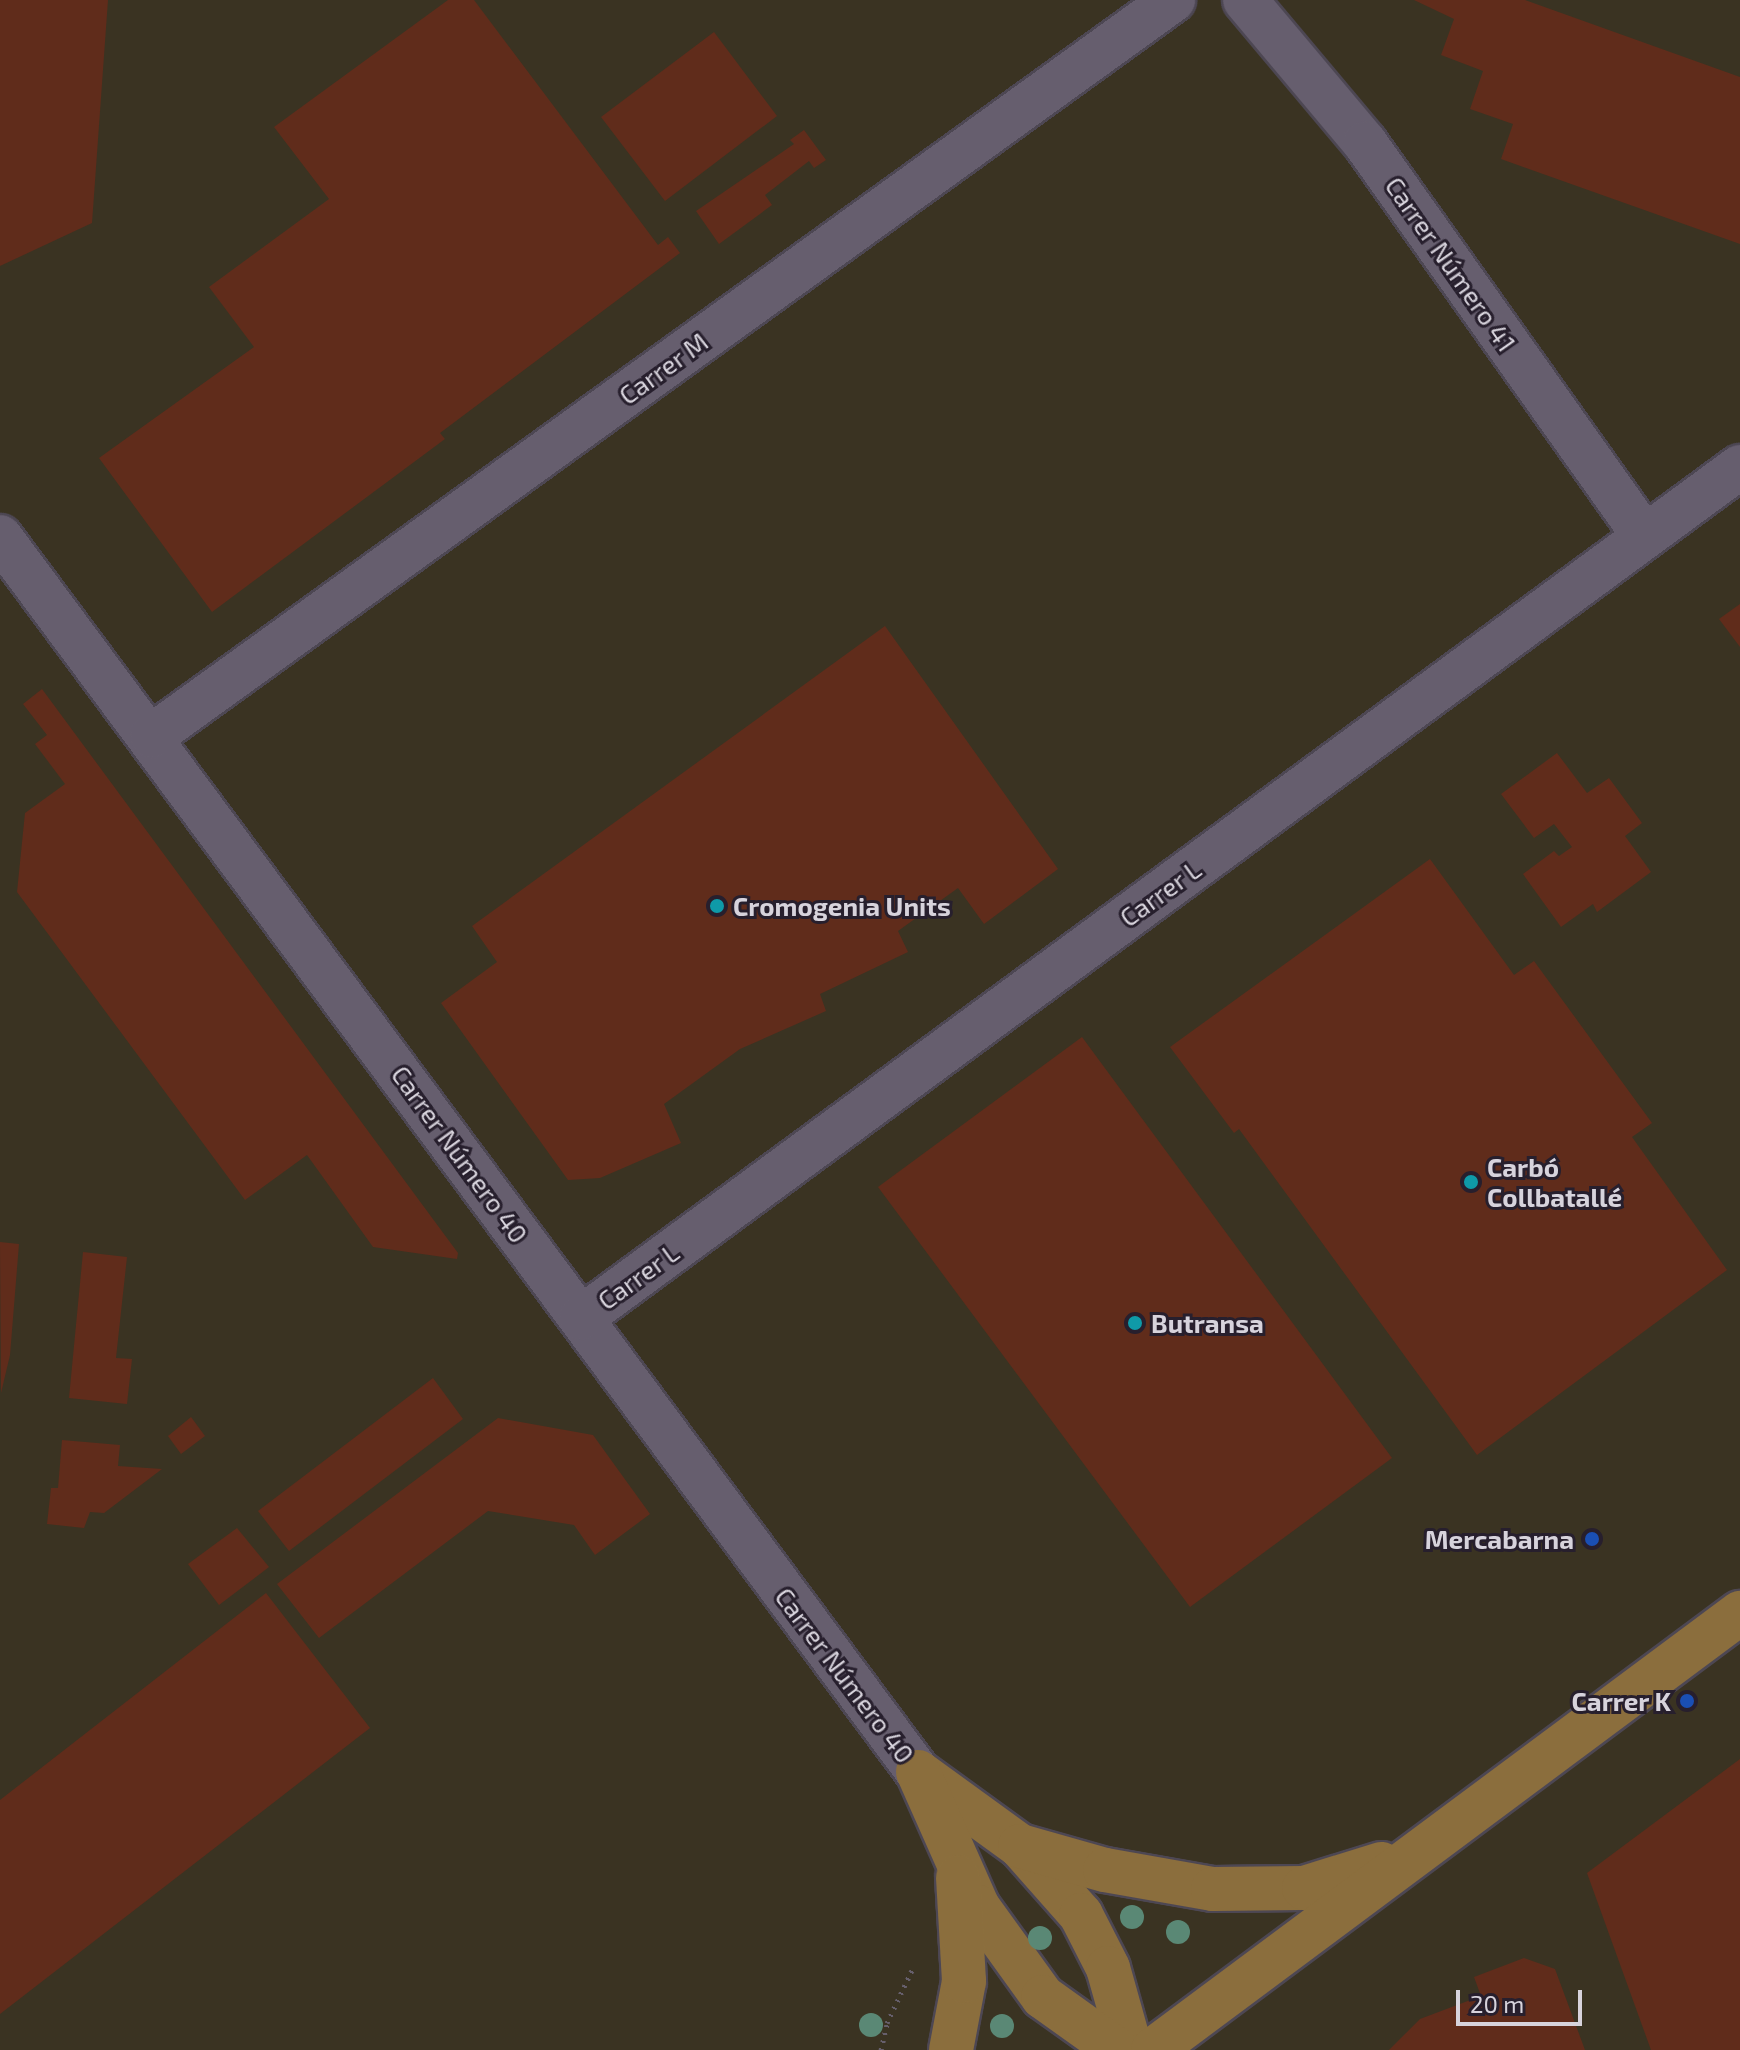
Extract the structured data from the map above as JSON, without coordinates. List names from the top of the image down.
{
  "streets": {
    "street": [
      "Carrer Número 41",
      "Carrer M",
      "Carrer L",
      "Carrer Número 40"
    ]
  },
  "crossings": [
    ["Carrer Número 41", "Carrer L"],
    ["Carrer M", "Carrer Número 40"],
    ["Carrer L", "Carrer Número 40"]
  ],
  "places": [
    "Cromogenia Units",
    "Carbó Collbatallé",
    "Butransa",
    "Mercabarna",
    "Carrer K"
  ],
  "scale_bar": "20 m"
}
